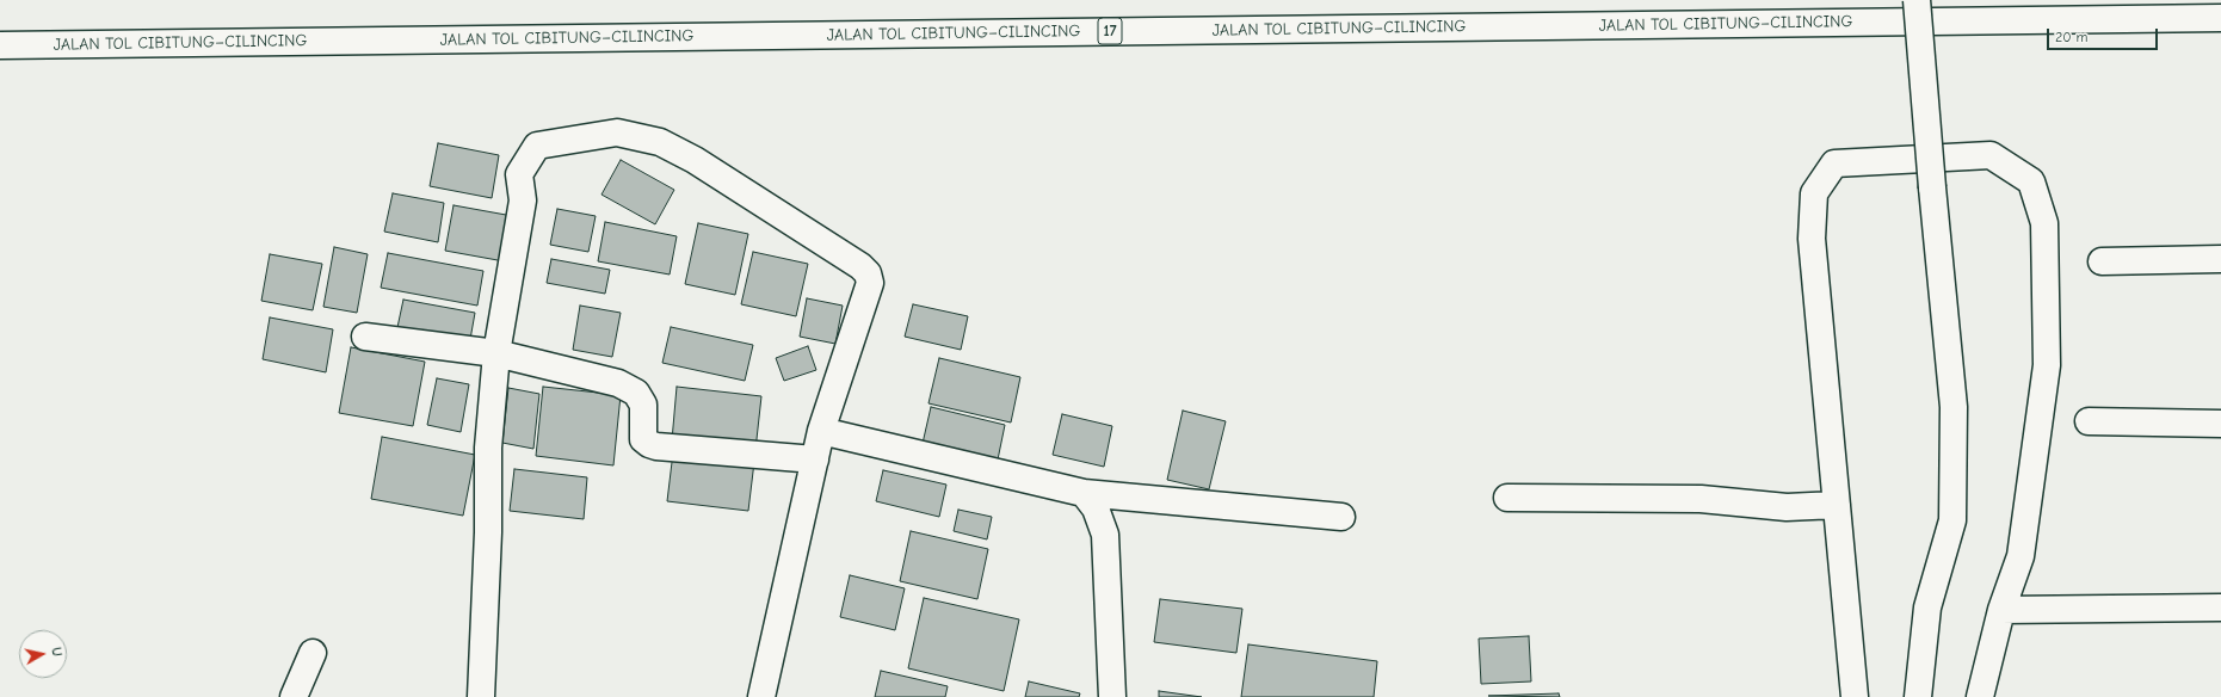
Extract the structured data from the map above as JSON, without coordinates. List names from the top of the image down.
{
  "streets": {
    "main road": ["JALAN TOL CIBITUNG–CILINCING", "17"]
  },
  "scale_bar": "20 m",
  "north": "right"
}
